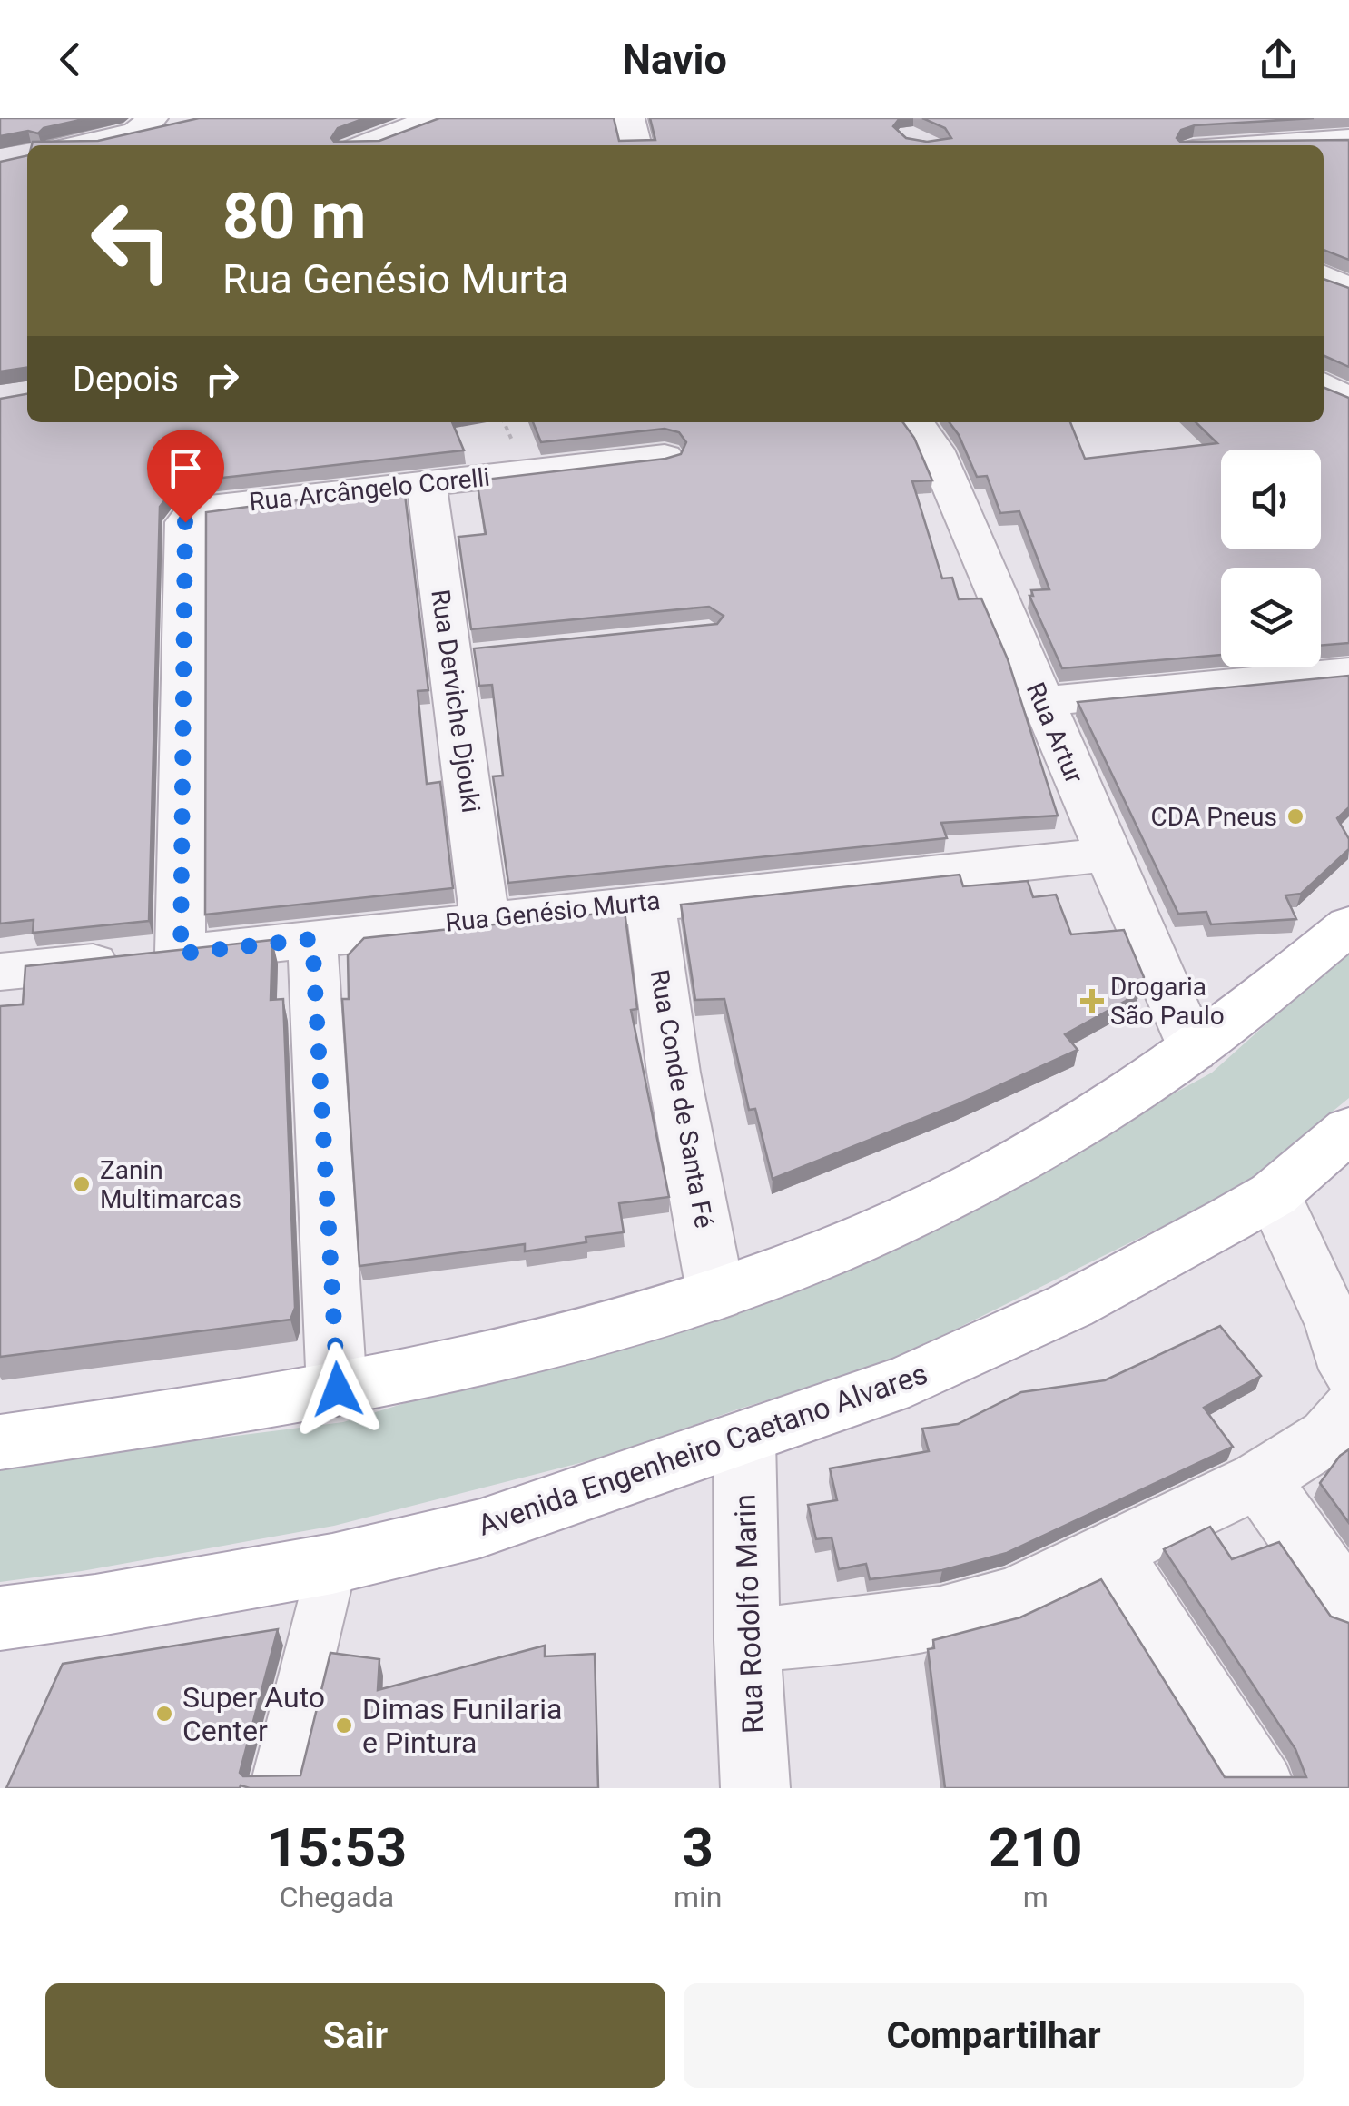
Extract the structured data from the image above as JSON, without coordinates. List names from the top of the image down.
{
  "streets": {
    "main road": ["Avenida Engenheiro Caetano Alvares"],
    "street": [
      "Rua Arcângelo Corelli",
      "Rua Derviche Djouki",
      "Rua Artur",
      "Rua Genésio Murta",
      "Rua Conde de Santa Fé",
      "Rua Rodolfo Marin"
    ]
  },
  "crossings": [
    ["Rua Arcângelo Corelli", "Rua Derviche Djouki"],
    ["Rua Arcângelo Corelli", "Rua Genésio Murta"],
    ["Rua Derviche Djouki", "Rua Genésio Murta"],
    ["Rua Artur", "Rua Genésio Murta"],
    ["Rua Genésio Murta", "Rua Conde de Santa Fé"],
    ["Avenida Engenheiro Caetano Alvares", "Rua Rodolfo Marin"]
  ],
  "places": {
    "other": [
      "CDA Pneus",
      "Zanin Multimarcas",
      "Super Auto Center",
      "Dimas Funilaria e Pintura"
    ],
    "health": ["Drogaria São Paulo"]
  },
  "page": {
    "header": "Navio",
    "turn": ["80 m", "Rua Genésio Murta"],
    "then": "Depois",
    "eta": [
      "15:53",
      "Chegada",
      "3",
      "min",
      "210",
      "m"
    ],
    "buttons": ["Sair", "Compartilhar"]
  }
}
